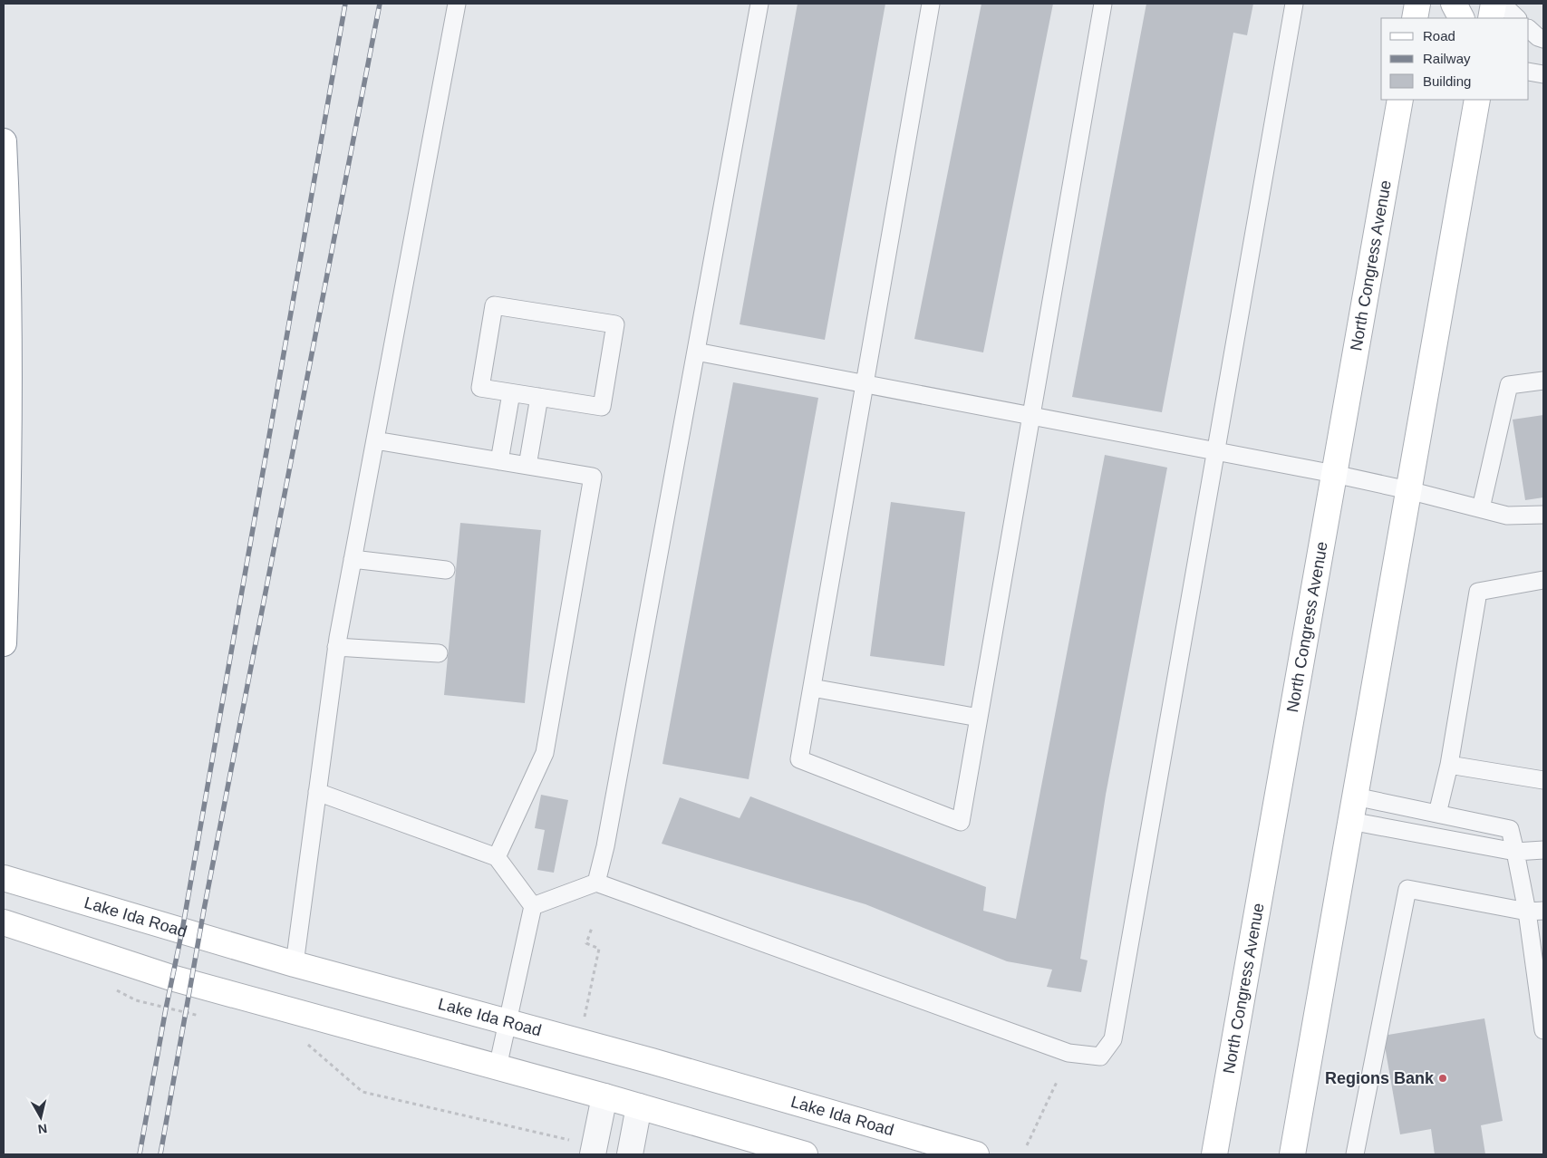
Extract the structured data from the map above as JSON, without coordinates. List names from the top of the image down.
{
  "streets": {
    "main road": ["North Congress Avenue", "Lake Ida Road"]
  },
  "places": ["Regions Bank"],
  "legend": ["Road", "Railway", "Building"],
  "north": "bottom"
}
